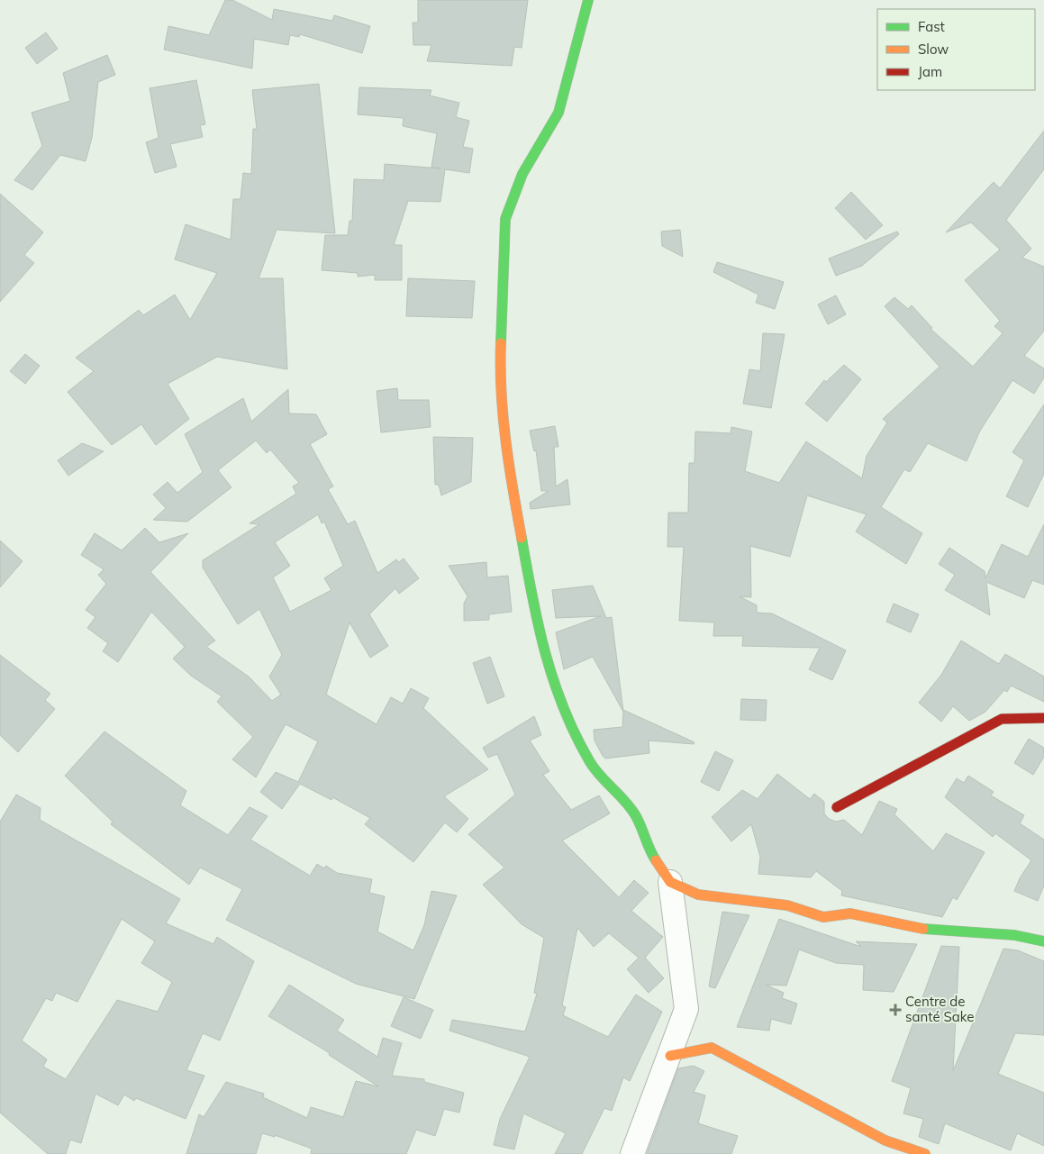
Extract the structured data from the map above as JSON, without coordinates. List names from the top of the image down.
{
  "places": {
    "health": ["Centre de santé Sake"]
  },
  "legend": ["Fast", "Slow", "Jam"]
}
